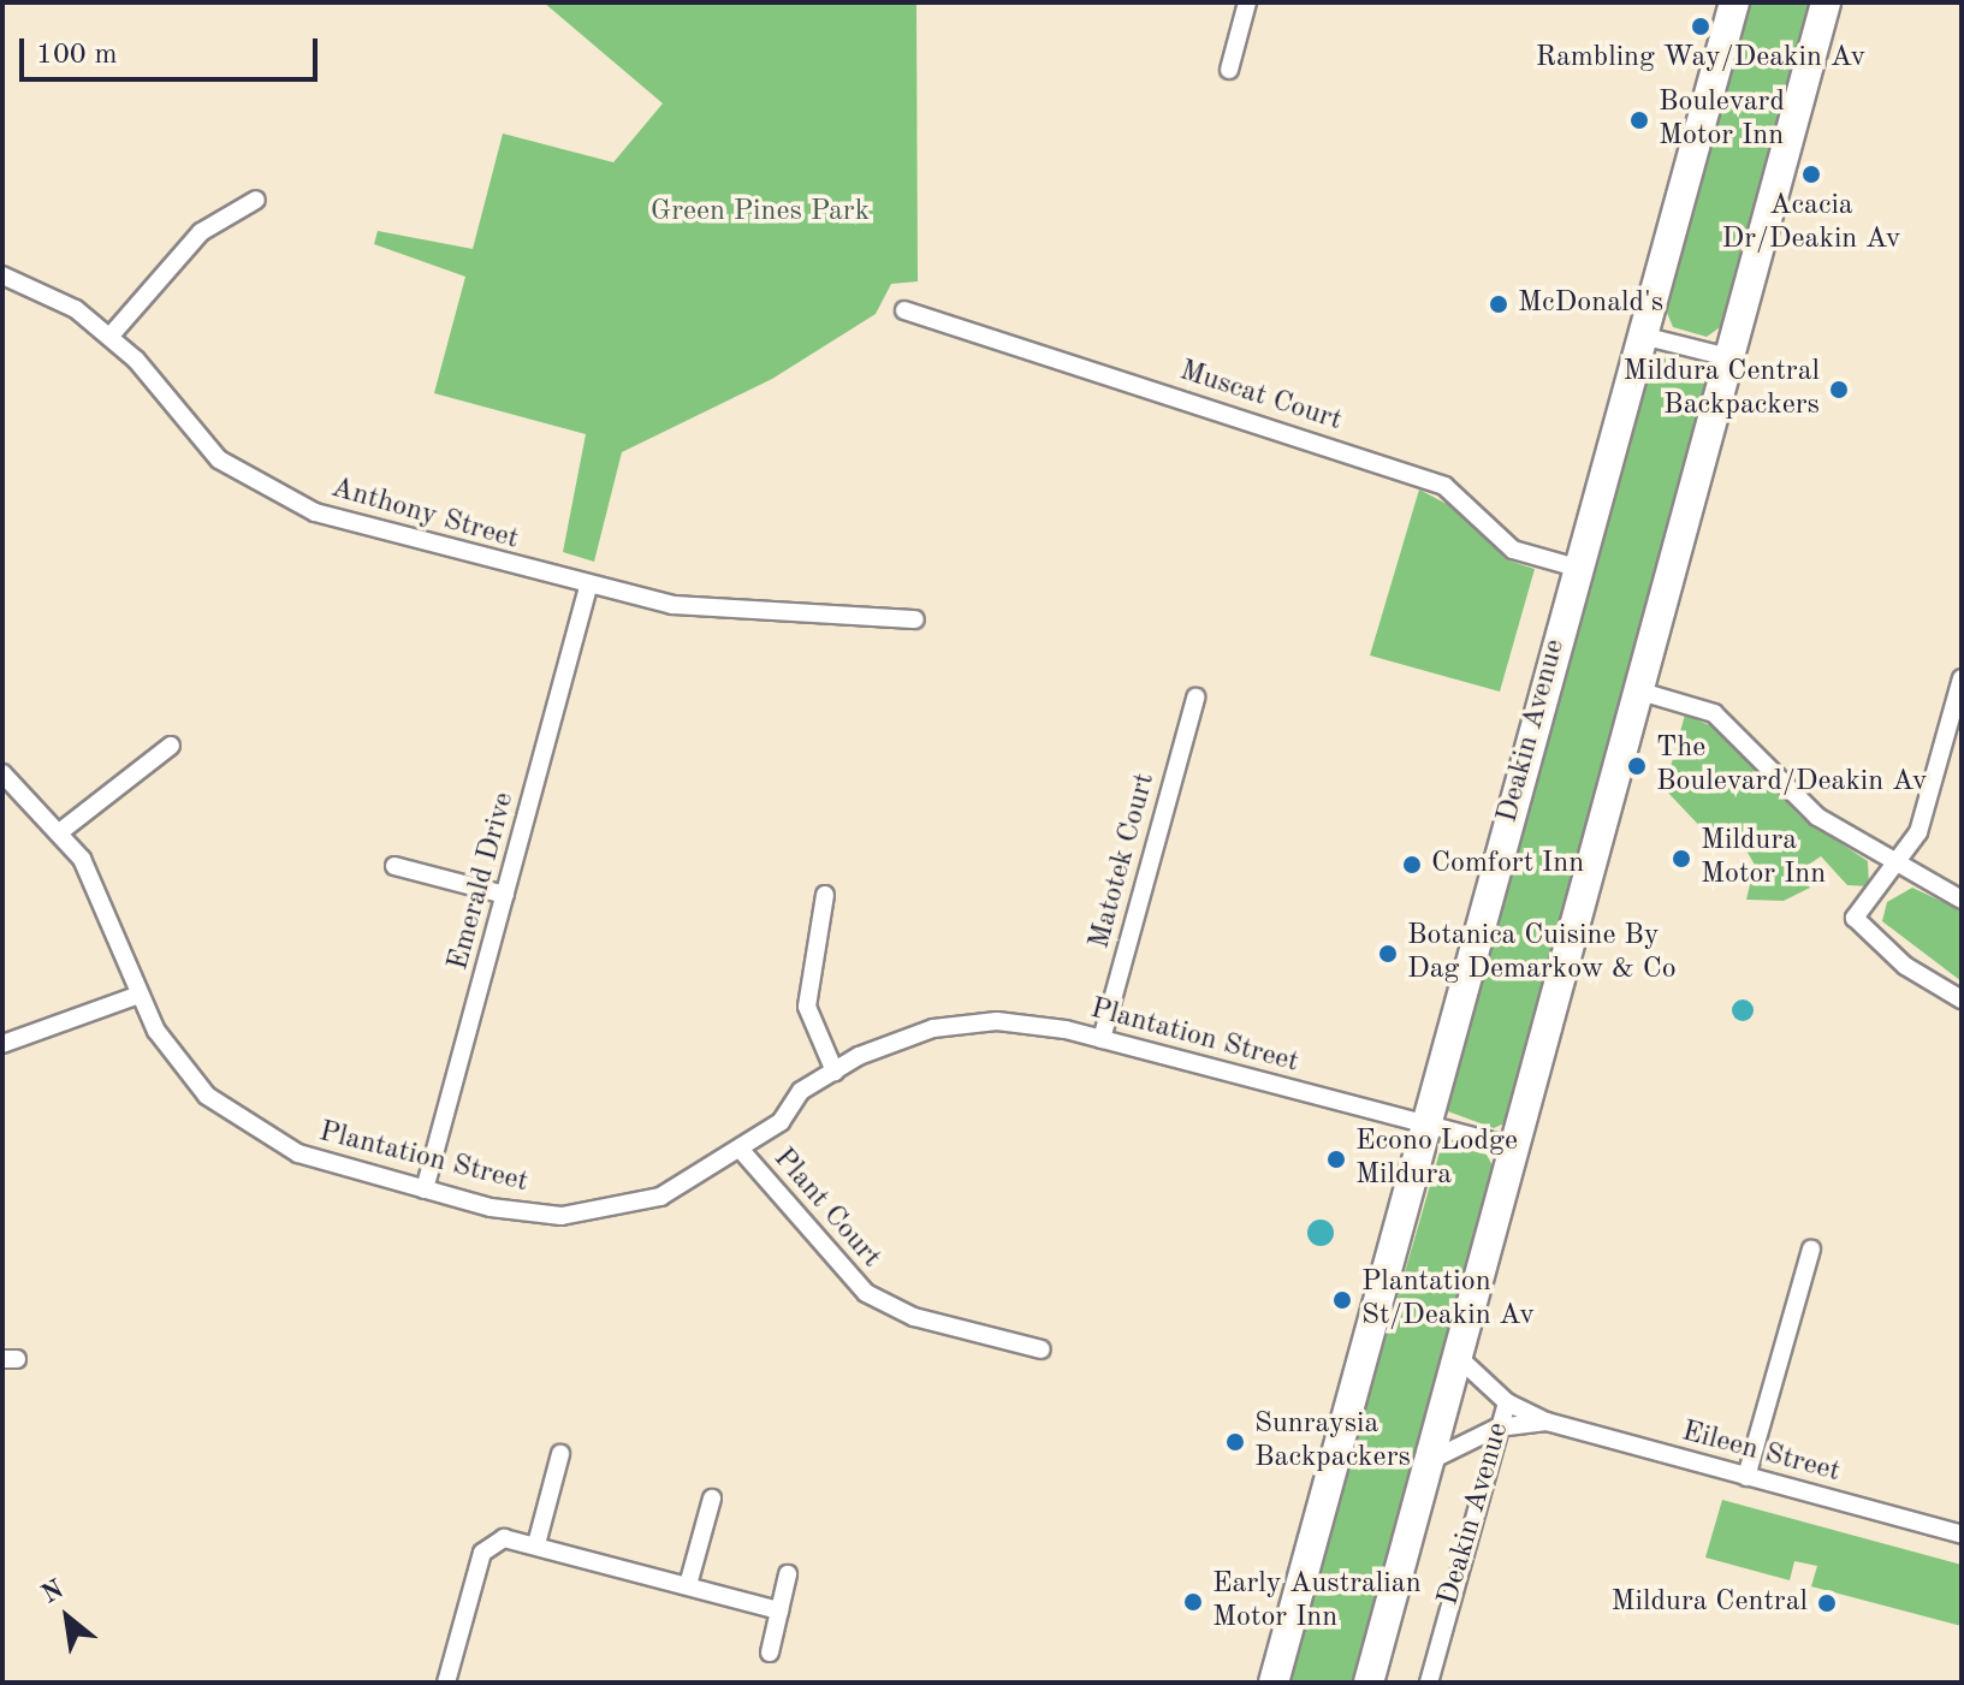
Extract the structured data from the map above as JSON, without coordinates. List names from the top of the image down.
{
  "streets": {
    "highway": ["Deakin Avenue"],
    "street": [
      "Muscat Court",
      "Anthony Street",
      "Matotek Court",
      "Emerald Drive",
      "Plantation Street",
      "Plant Court",
      "Eileen Street"
    ]
  },
  "crossings": [
    ["Muscat Court", "Deakin Avenue"],
    ["Anthony Street", "Emerald Drive"],
    ["Deakin Avenue", "Plantation Street"],
    ["Deakin Avenue", "Eileen Street"],
    ["Matotek Court", "Plantation Street"],
    ["Emerald Drive", "Plantation Street"],
    ["Plantation Street", "Plant Court"]
  ],
  "parks": ["Green Pines Park"],
  "places": [
    "Rambling Way/Deakin Av",
    "Boulevard Motor Inn",
    "Acacia Dr/Deakin Av",
    "McDonald's",
    "Mildura Central Backpackers",
    "The Boulevard/Deakin Av",
    "Mildura Motor Inn",
    "Comfort Inn",
    "Botanica Cuisine By Dag Demarkow & Co",
    "Econo Lodge Mildura",
    "Plantation St/Deakin Av",
    "Sunraysia Backpackers",
    "Early Australian Motor Inn",
    "Mildura Central"
  ],
  "scale_bar": "100 m",
  "north": "top left"
}
